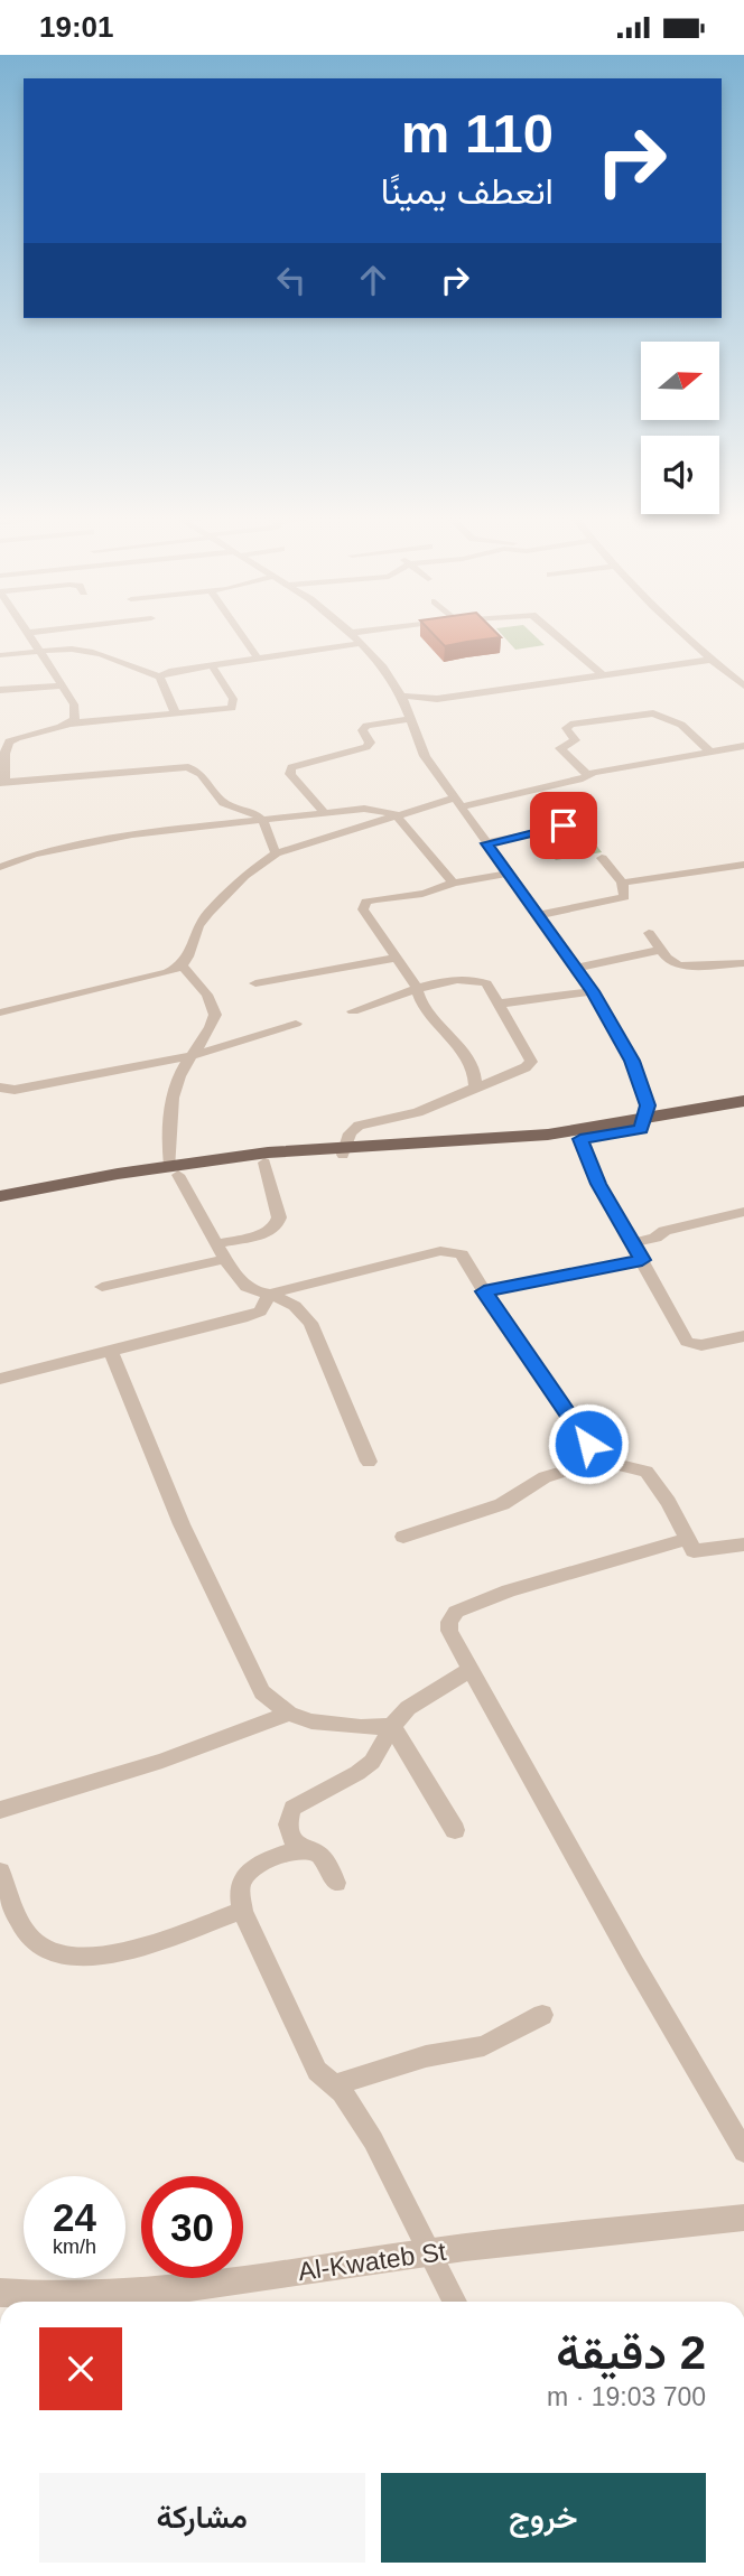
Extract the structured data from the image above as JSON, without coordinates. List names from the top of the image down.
{
  "streets": {
    "street": ["Al-Kwateb St"]
  },
  "north": "right",
  "page": {
    "status": "19:01",
    "turn": ["110 m", "انعطف يمينًا"],
    "speed": "24 km/h",
    "limit": "30",
    "heading": ["2 دقيقة", "700 m · 19:03"],
    "buttons": ["خروج", "مشاركة"]
  }
}
